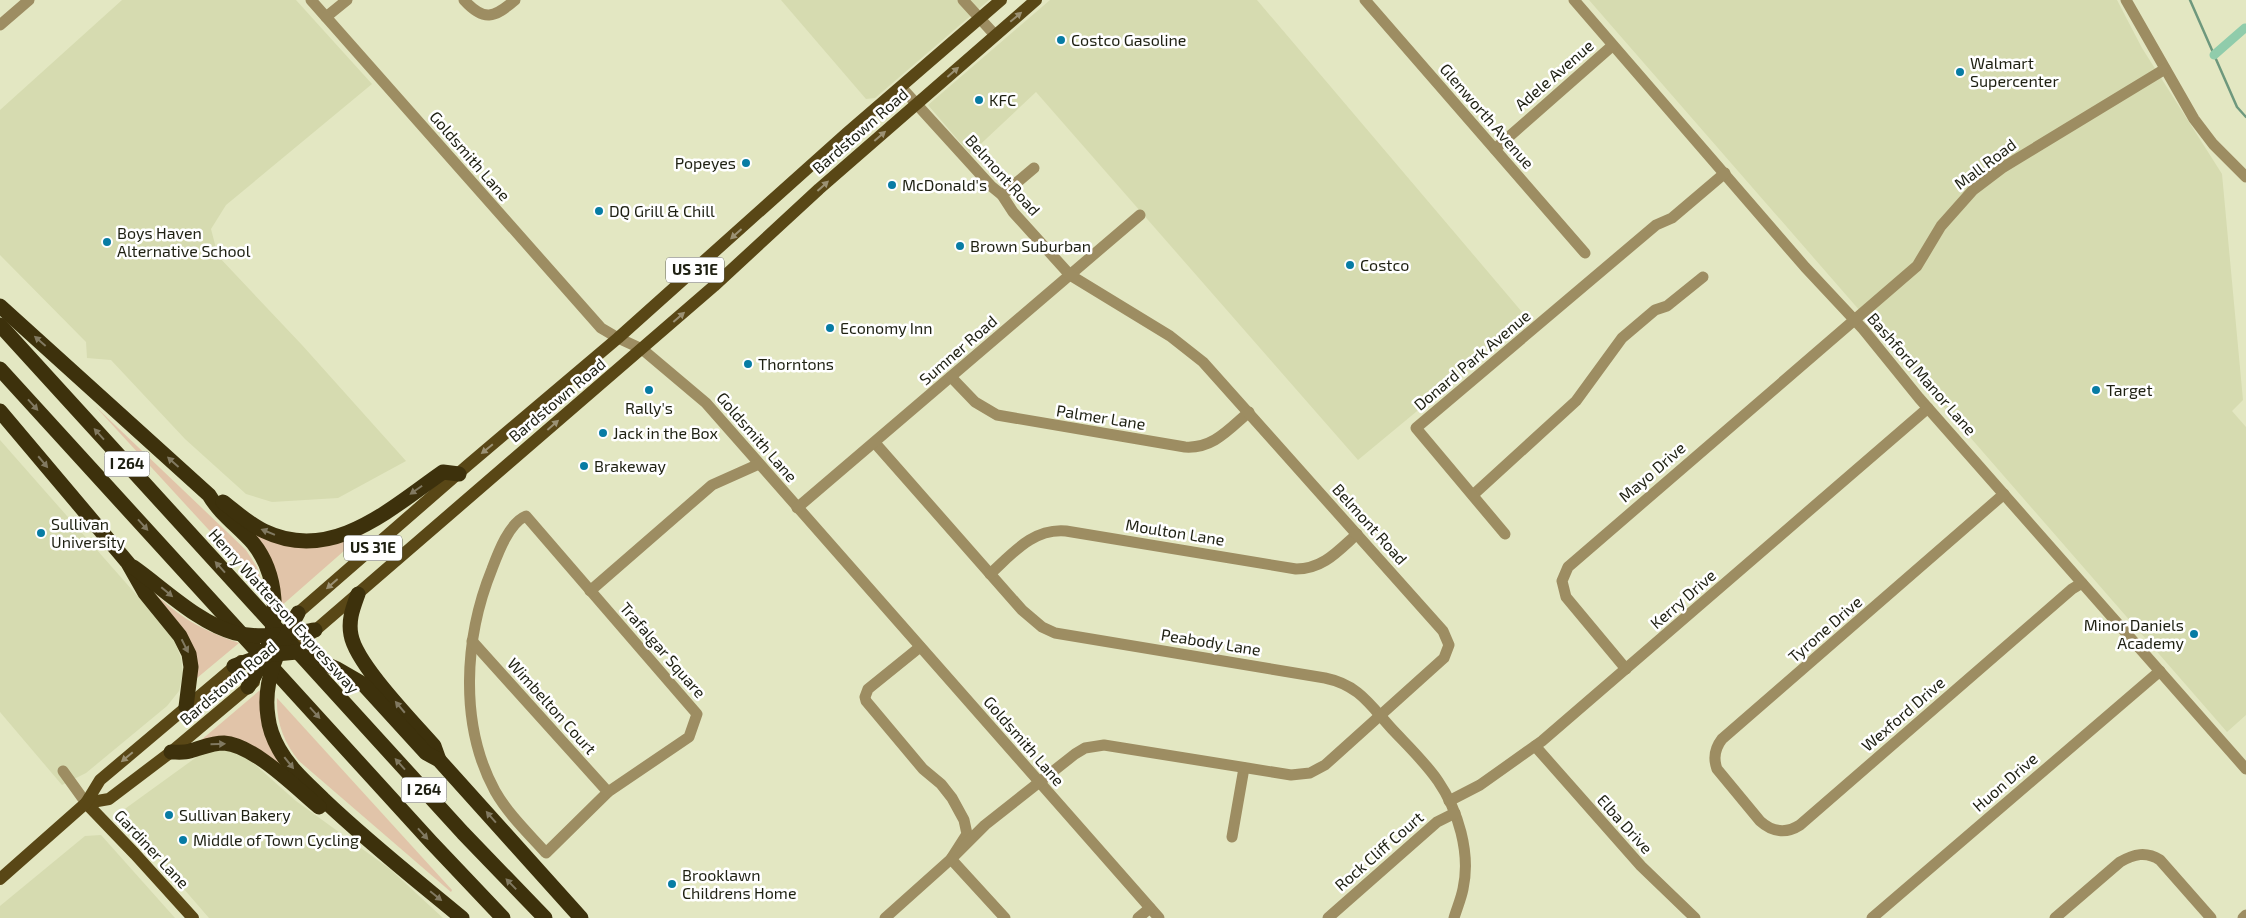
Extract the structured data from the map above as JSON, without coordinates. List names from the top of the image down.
{
  "streets": {
    "highway": ["I 264", "Henry Watterson Expressway"],
    "main road": ["Bardstown Road", "US 31E", "Gardiner Lane"],
    "street": [
      "Adele Avenue",
      "Glenworth Avenue",
      "Goldsmith Lane",
      "Mall Road",
      "Belmont Road",
      "Sumner Road",
      "Donard Park Avenue",
      "Bashford Manor Lane",
      "Palmer Lane",
      "Mayo Drive",
      "Moulton Lane",
      "Kerry Drive",
      "Tyrone Drive",
      "Peabody Lane",
      "Trafalgar Square",
      "Wimbelton Court",
      "Wexford Drive",
      "Huon Drive",
      "Elba Drive",
      "Rock Cliff Court"
    ]
  },
  "crossings": [
    ["Adele Avenue", "Glenworth Avenue"],
    ["Adele Avenue", "Bashford Manor Lane"],
    ["Bardstown Road", "Goldsmith Lane"],
    ["Bardstown Road", "Belmont Road"],
    ["Bardstown Road", "I 264"],
    ["Bardstown Road", "Gardiner Lane"],
    ["Goldsmith Lane", "Belmont Road"],
    ["Goldsmith Lane", "Sumner Road"],
    ["Mall Road", "Bashford Manor Lane"],
    ["Mall Road", "Mayo Drive"],
    ["Belmont Road", "Sumner Road"],
    ["Belmont Road", "Palmer Lane"],
    ["Belmont Road", "Moulton Lane"],
    ["Belmont Road", "Peabody Lane"],
    ["Sumner Road", "Palmer Lane"],
    ["Sumner Road", "Peabody Lane"],
    ["Donard Park Avenue", "Bashford Manor Lane"],
    ["Bashford Manor Lane", "Mayo Drive"],
    ["Bashford Manor Lane", "Kerry Drive"],
    ["Bashford Manor Lane", "Tyrone Drive"],
    ["Bashford Manor Lane", "Wexford Drive"],
    ["Bashford Manor Lane", "Huon Drive"],
    ["Mayo Drive", "Kerry Drive"],
    ["Moulton Lane", "Peabody Lane"],
    ["Kerry Drive", "Peabody Lane"],
    ["Kerry Drive", "Elba Drive"],
    ["Tyrone Drive", "Wexford Drive"],
    ["Peabody Lane", "Rock Cliff Court"],
    ["Trafalgar Square", "Wimbelton Court"]
  ],
  "places": [
    "Costco Gasoline",
    "Walmart Supercenter",
    "KFC",
    "Popeyes",
    "McDonald's",
    "DQ Grill & Chill",
    "Boys Haven Alternative School",
    "Brown Suburban",
    "Costco",
    "Economy Inn",
    "Thorntons",
    "Rally's",
    "Target",
    "Jack in the Box",
    "Brakeway",
    "Sullivan University",
    "Minor Daniels Academy",
    "Sullivan Bakery",
    "Middle of Town Cycling",
    "Brooklawn Childrens Home"
  ]
}
